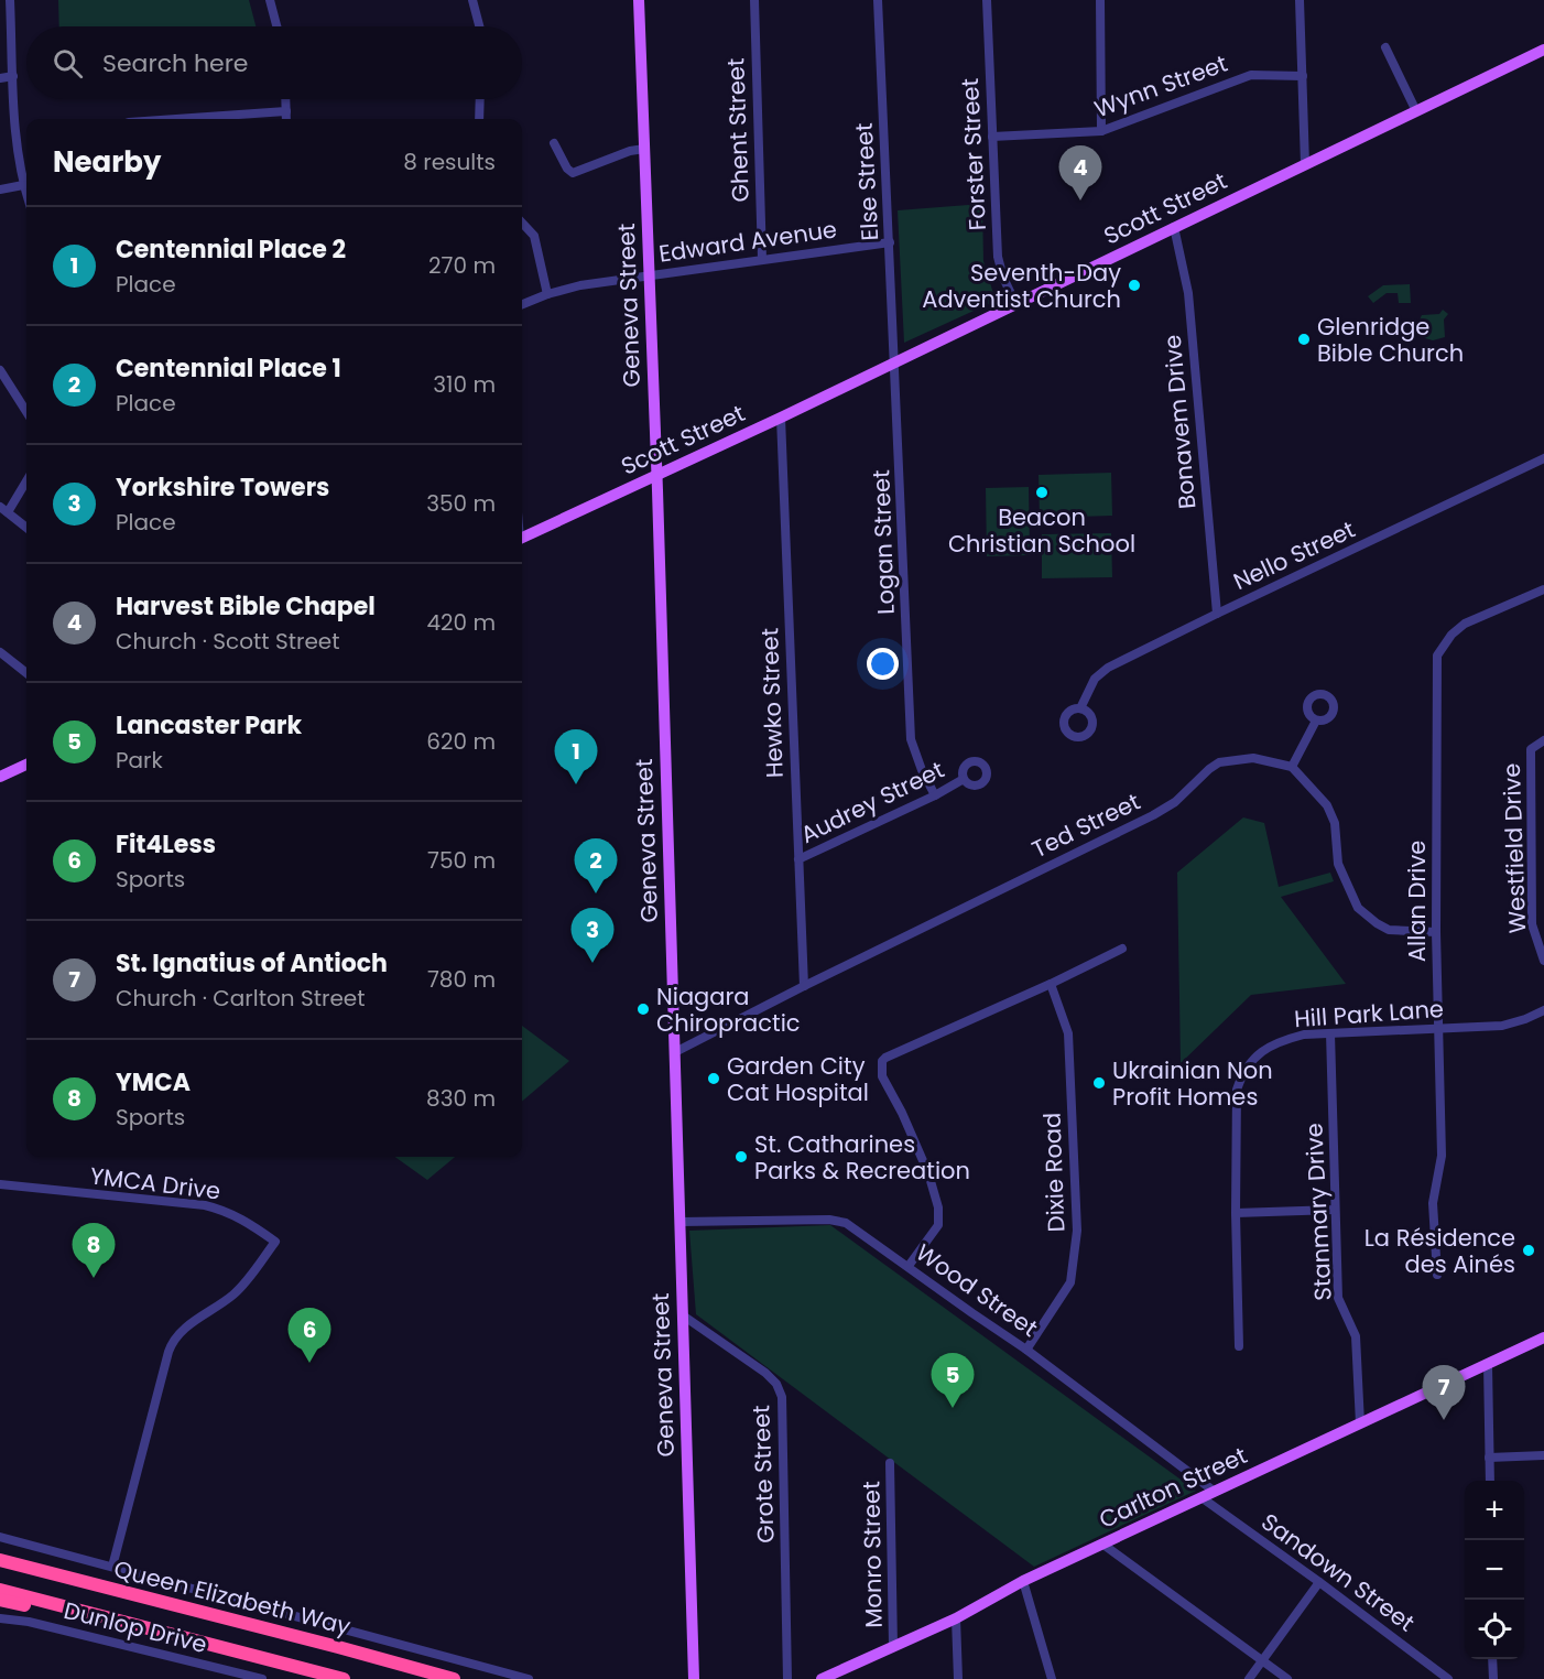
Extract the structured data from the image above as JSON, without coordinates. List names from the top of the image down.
{
  "streets": {
    "highway": ["Queen Elizabeth Way"],
    "main road": ["Scott Street", "Geneva Street", "Carlton Street"],
    "street": [
      "Wynn Street",
      "Ghent Street",
      "Forster Street",
      "Else Street",
      "Edward Avenue",
      "Bonavem Drive",
      "Logan Street",
      "Nello Street",
      "Hewko Street",
      "Audrey Street",
      "Ted Street",
      "Westfield Drive",
      "Allan Drive",
      "Hill Park Lane",
      "Dixie Road",
      "YMCA Drive",
      "Stanmary Drive",
      "Wood Street",
      "Grote Street",
      "Monro Street",
      "Sandown Street",
      "Dunlop Drive"
    ]
  },
  "crossings": [
    ["Wynn Street", "Forster Street"],
    ["Ghent Street", "Edward Avenue"],
    ["Forster Street", "Scott Street"],
    ["Else Street", "Scott Street"],
    ["Else Street", "Edward Avenue"],
    ["Else Street", "Logan Street"],
    ["Scott Street", "Geneva Street"],
    ["Scott Street", "Bonavem Drive"],
    ["Scott Street", "Logan Street"],
    ["Scott Street", "Hewko Street"],
    ["Edward Avenue", "Geneva Street"],
    ["Geneva Street", "Ted Street"],
    ["Geneva Street", "Wood Street"],
    ["Geneva Street", "Grote Street"],
    ["Bonavem Drive", "Nello Street"],
    ["Logan Street", "Audrey Street"],
    ["Hewko Street", "Audrey Street"],
    ["Hewko Street", "Ted Street"],
    ["Allan Drive", "Hill Park Lane"],
    ["Hill Park Lane", "Stanmary Drive"],
    ["Dixie Road", "Wood Street"],
    ["Stanmary Drive", "Carlton Street"],
    ["Wood Street", "Carlton Street"],
    ["Carlton Street", "Monro Street"],
    ["Carlton Street", "Sandown Street"]
  ],
  "places": [
    "Seventh-Day Adventist Church",
    "Glenridge Bible Church",
    "Beacon Christian School",
    "Niagara Chiropractic",
    "Garden City Cat Hospital",
    "Ukrainian Non Profit Homes",
    "St. Catharines Parks & Recreation",
    "La Résidence des Ainés"
  ],
  "page": {
    "search": "Search here",
    "heading": ["Nearby", "8 results"],
    "pins": [
      "4",
      "1",
      "2",
      "3",
      "8",
      "6",
      "5",
      "7"
    ],
    "list": [
      {
        "mark": "1",
        "name": "Centennial Place 2",
        "note": "Place",
        "value": "270 m"
      },
      {
        "mark": "2",
        "name": "Centennial Place 1",
        "note": "Place",
        "value": "310 m"
      },
      {
        "mark": "3",
        "name": "Yorkshire Towers",
        "note": "Place",
        "value": "350 m"
      },
      {
        "mark": "4",
        "name": "Harvest Bible Chapel",
        "note": "Church · Scott Street",
        "value": "420 m"
      },
      {
        "mark": "5",
        "name": "Lancaster Park",
        "note": "Park",
        "value": "620 m"
      },
      {
        "mark": "6",
        "name": "Fit4Less",
        "note": "Sports",
        "value": "750 m"
      },
      {
        "mark": "7",
        "name": "St. Ignatius of Antioch",
        "note": "Church · Carlton Street",
        "value": "780 m"
      },
      {
        "mark": "8",
        "name": "YMCA",
        "note": "Sports",
        "value": "830 m"
      }
    ],
    "map_buttons": ["+", "−"]
  }
}
